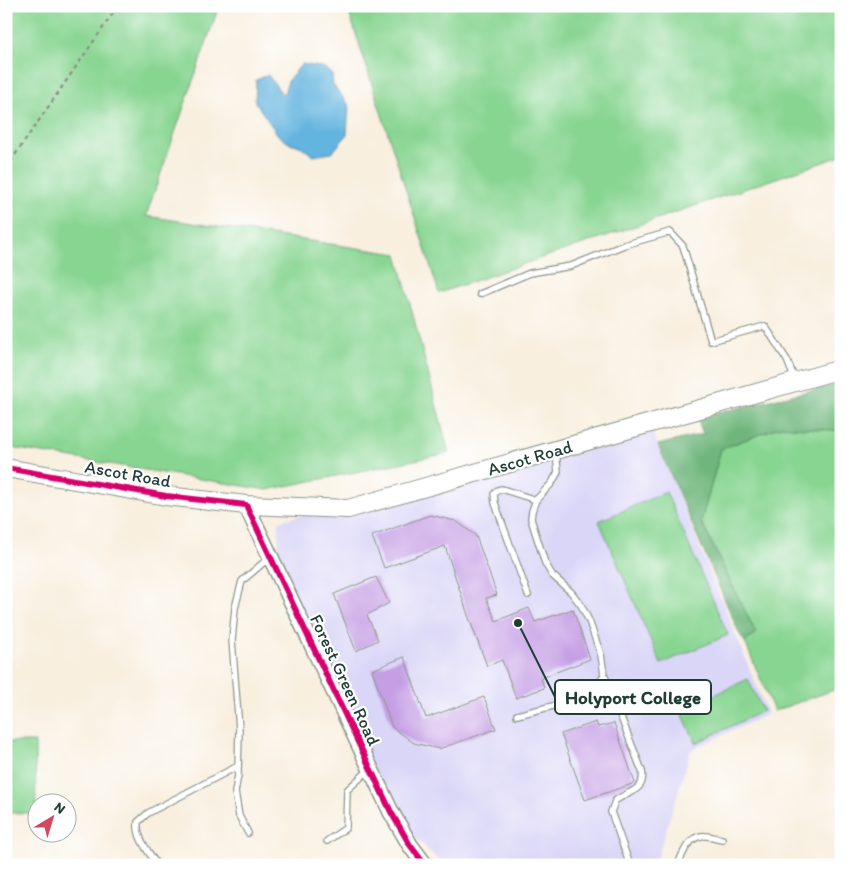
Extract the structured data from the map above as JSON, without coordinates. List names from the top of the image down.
{
  "streets": {
    "main road": ["Ascot Road", "Forest Green Road"]
  },
  "crossings": [
    ["Ascot Road", "Forest Green Road"]
  ],
  "places": ["Holyport College"],
  "north": "top right"
}
